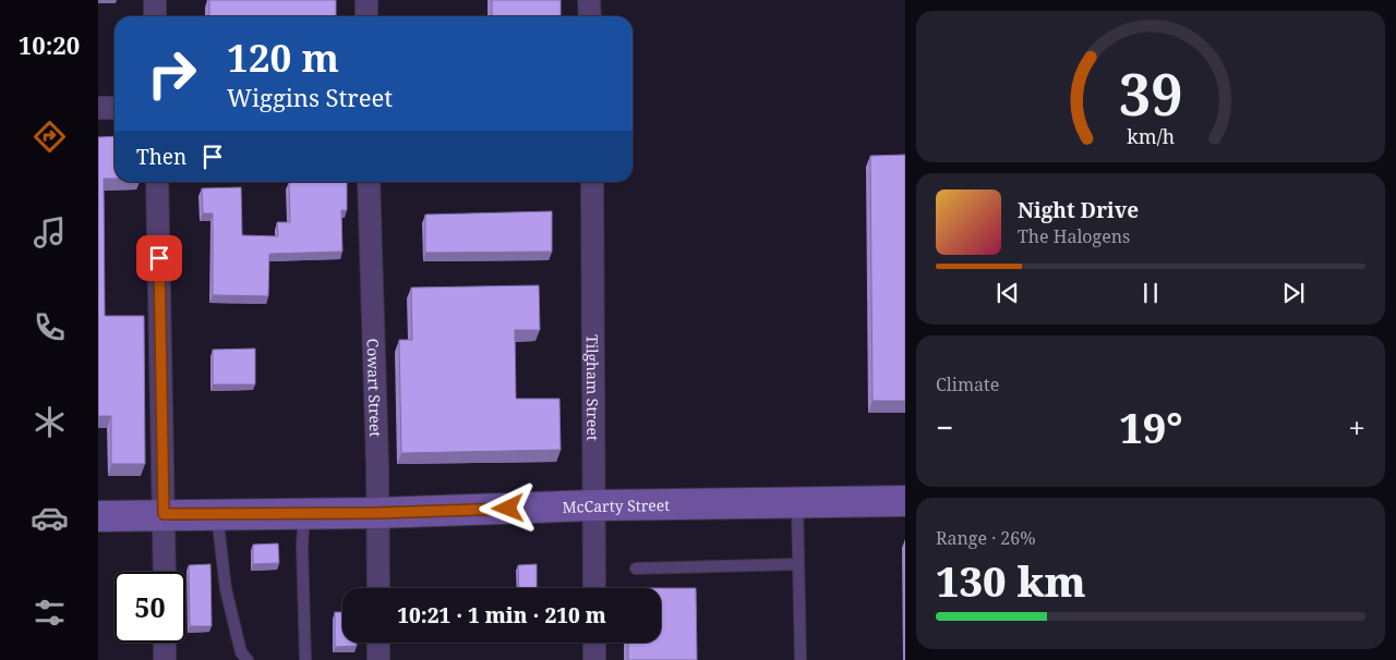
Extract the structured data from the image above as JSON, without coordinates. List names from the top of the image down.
{
  "streets": {
    "main road": ["McCarty Street"],
    "street": ["Cowart Street", "Tilgham Street"]
  },
  "crossings": [
    ["Cowart Street", "McCarty Street"],
    ["Tilgham Street", "McCarty Street"]
  ],
  "page": {
    "tabs": "10:20",
    "turn": ["120 m", "Wiggins Street"],
    "then": "Then",
    "song": ["Night Drive", "The Halogens"],
    "tile": [
      "Climate",
      ["Range · 26%", "130 km"]
    ],
    "heat": ["−", "19°", "+"],
    "limit": "50",
    "trip": "10:21 · 1 min · 210 m",
    "gauge": ["39", "km/h"]
  }
}
